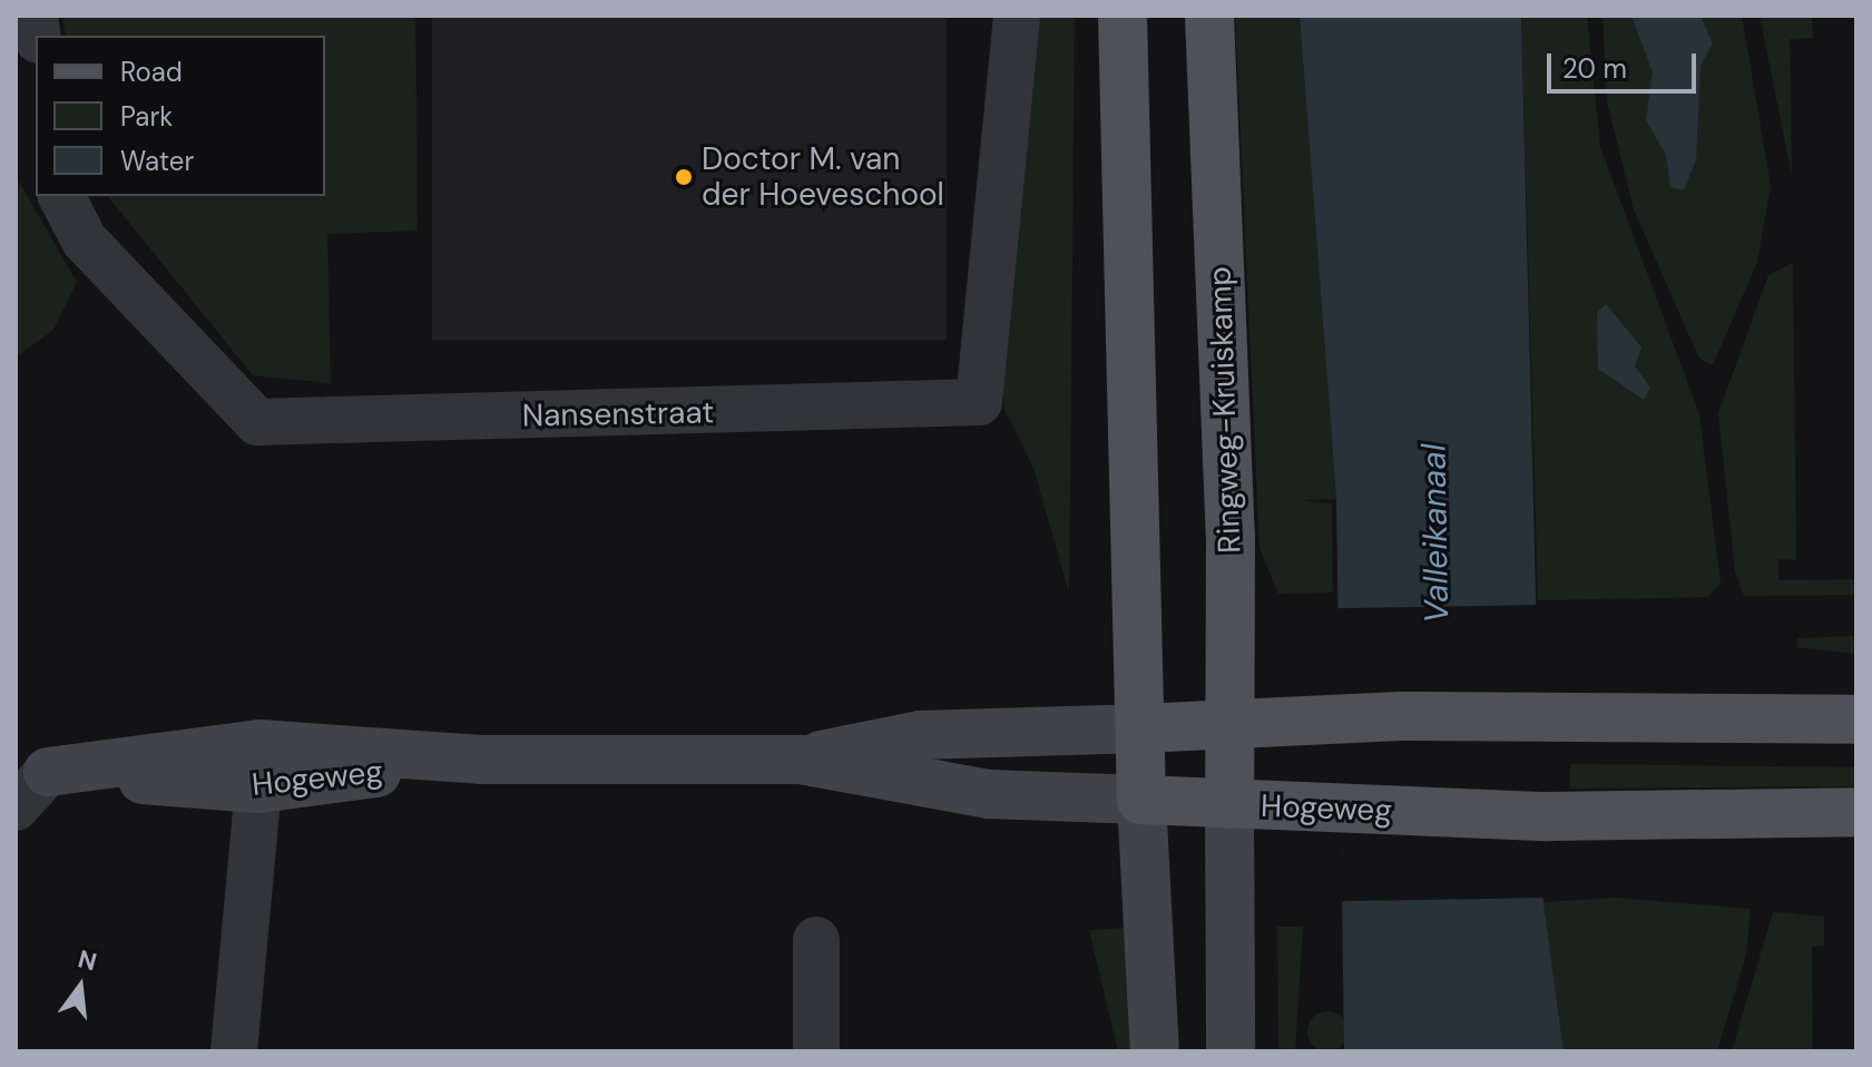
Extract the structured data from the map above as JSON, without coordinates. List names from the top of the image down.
{
  "streets": {
    "main road": ["Ringweg-Kruiskamp", "Hogeweg"],
    "street": ["Nansenstraat"]
  },
  "crossings": [
    ["Ringweg-Kruiskamp", "Hogeweg"]
  ],
  "water": ["Valleikanaal"],
  "places": ["Doctor M. van der Hoeveschool"],
  "legend": ["Road", "Park", "Water"],
  "scale_bar": "20 m",
  "north": "top"
}
